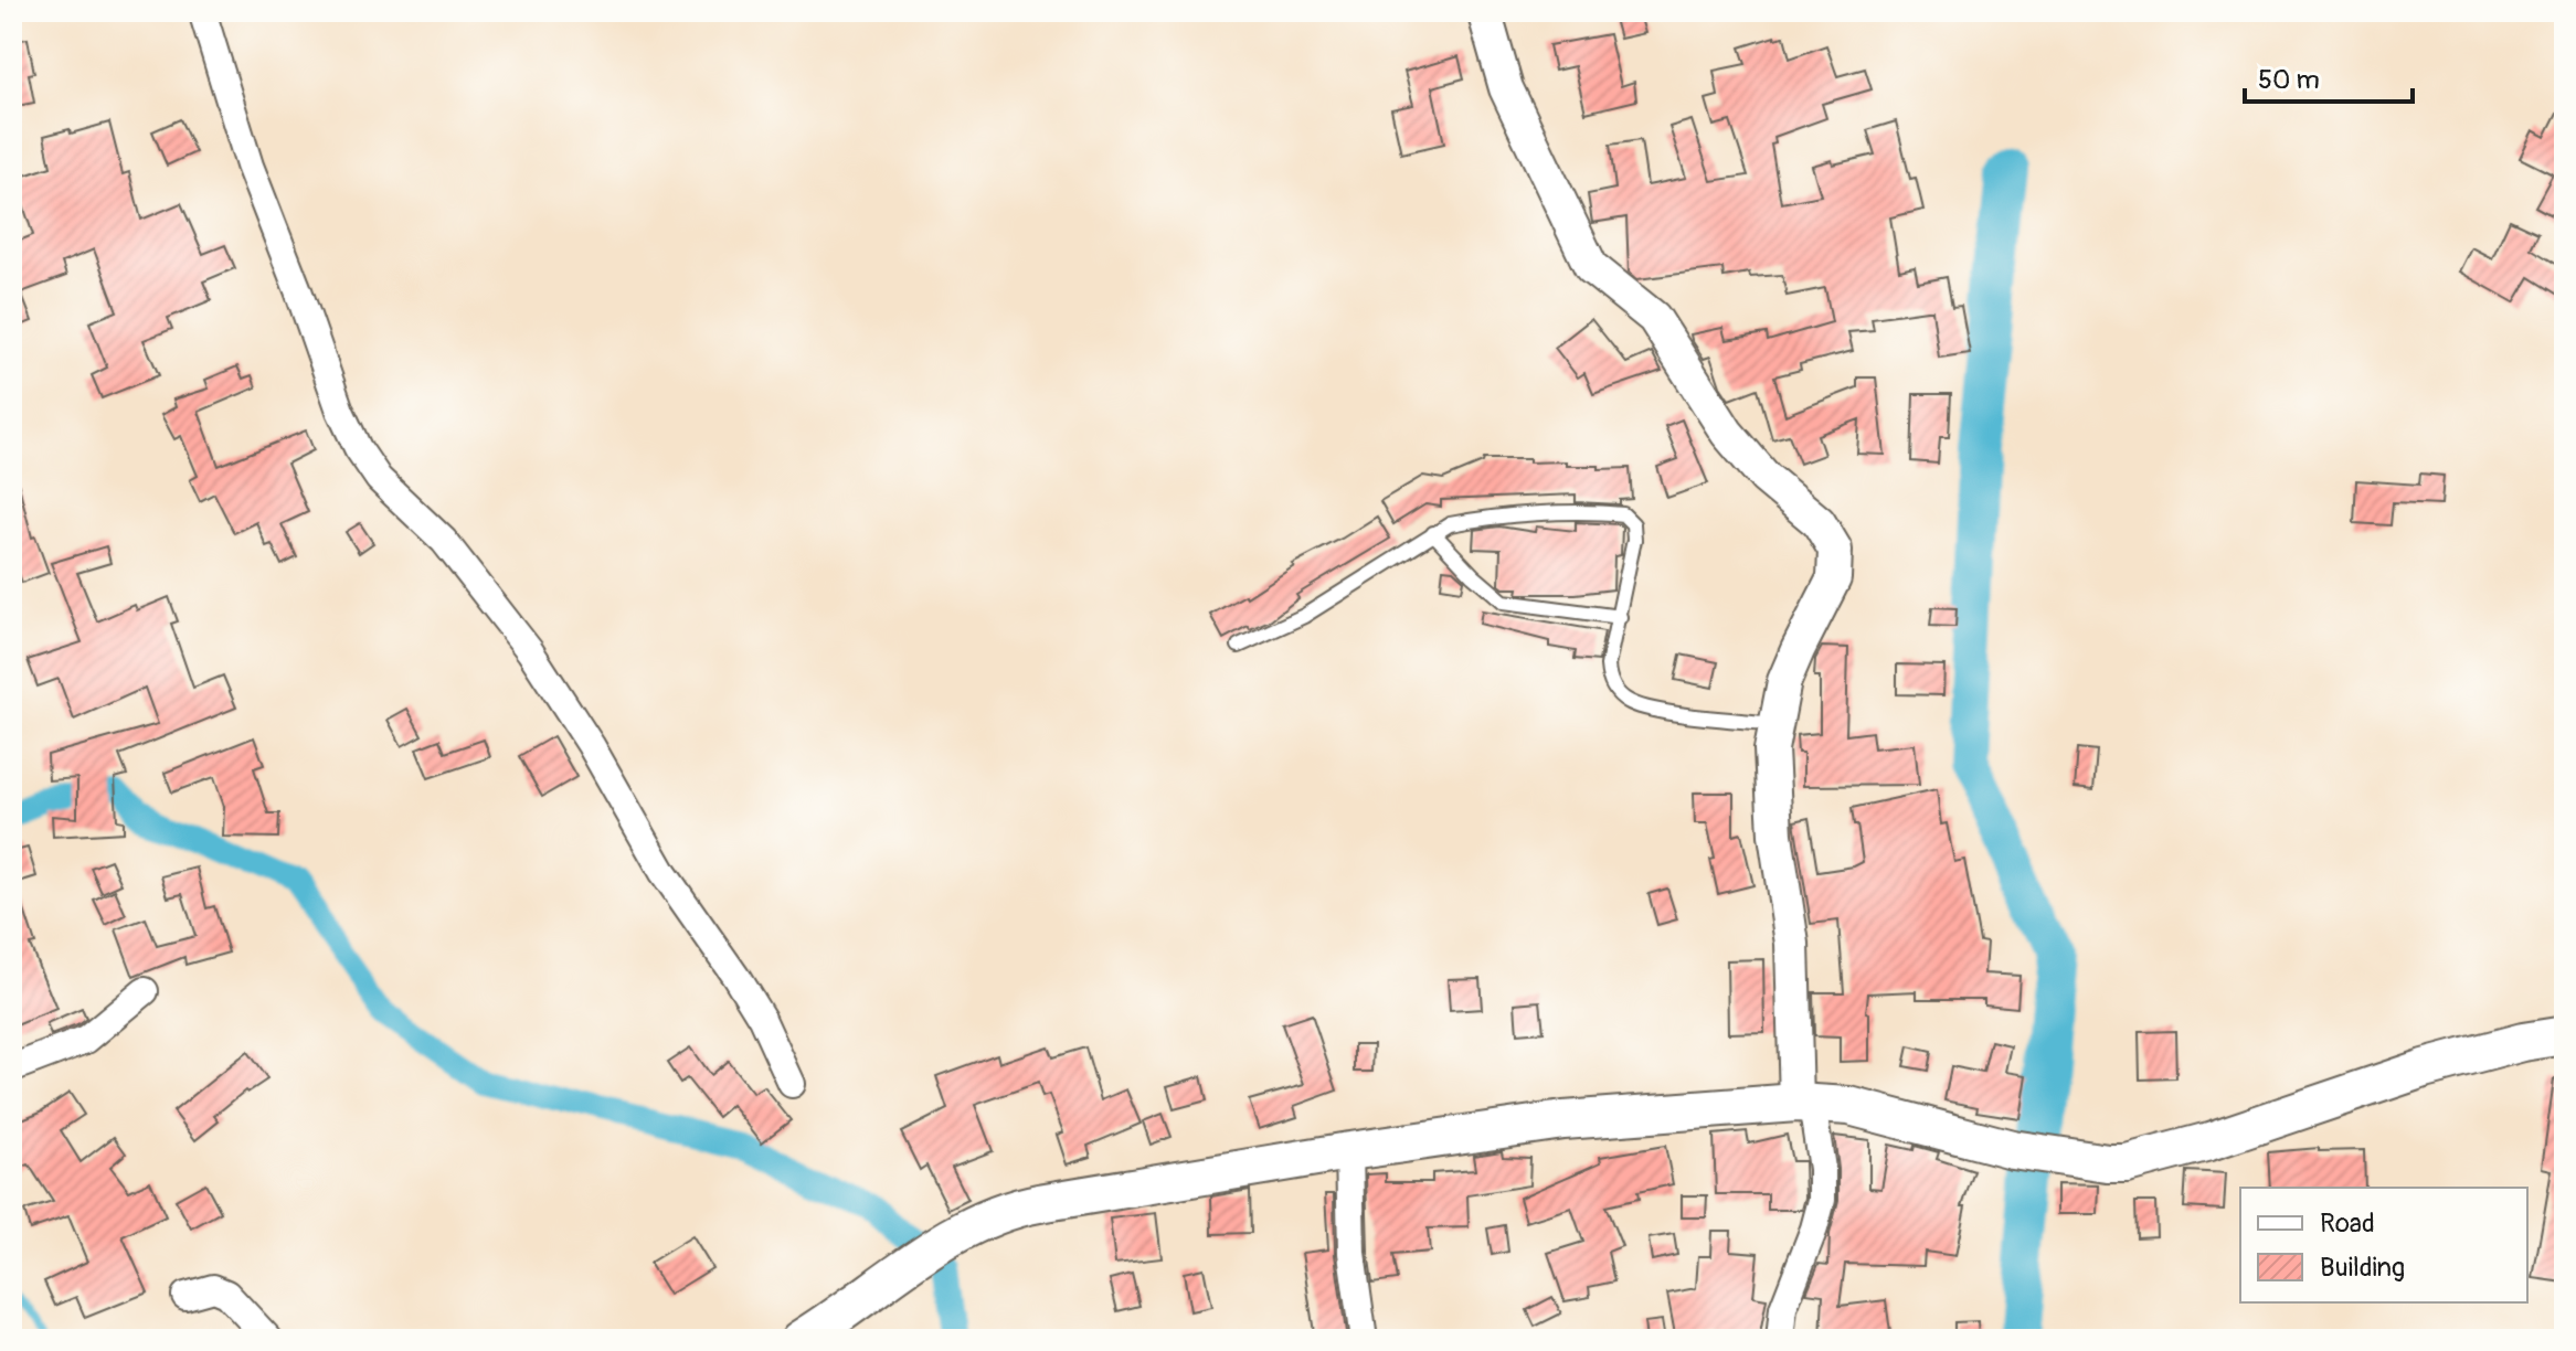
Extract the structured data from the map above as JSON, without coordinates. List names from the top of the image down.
{
  "legend": ["Road", "Building"],
  "scale_bar": "50 m"
}
